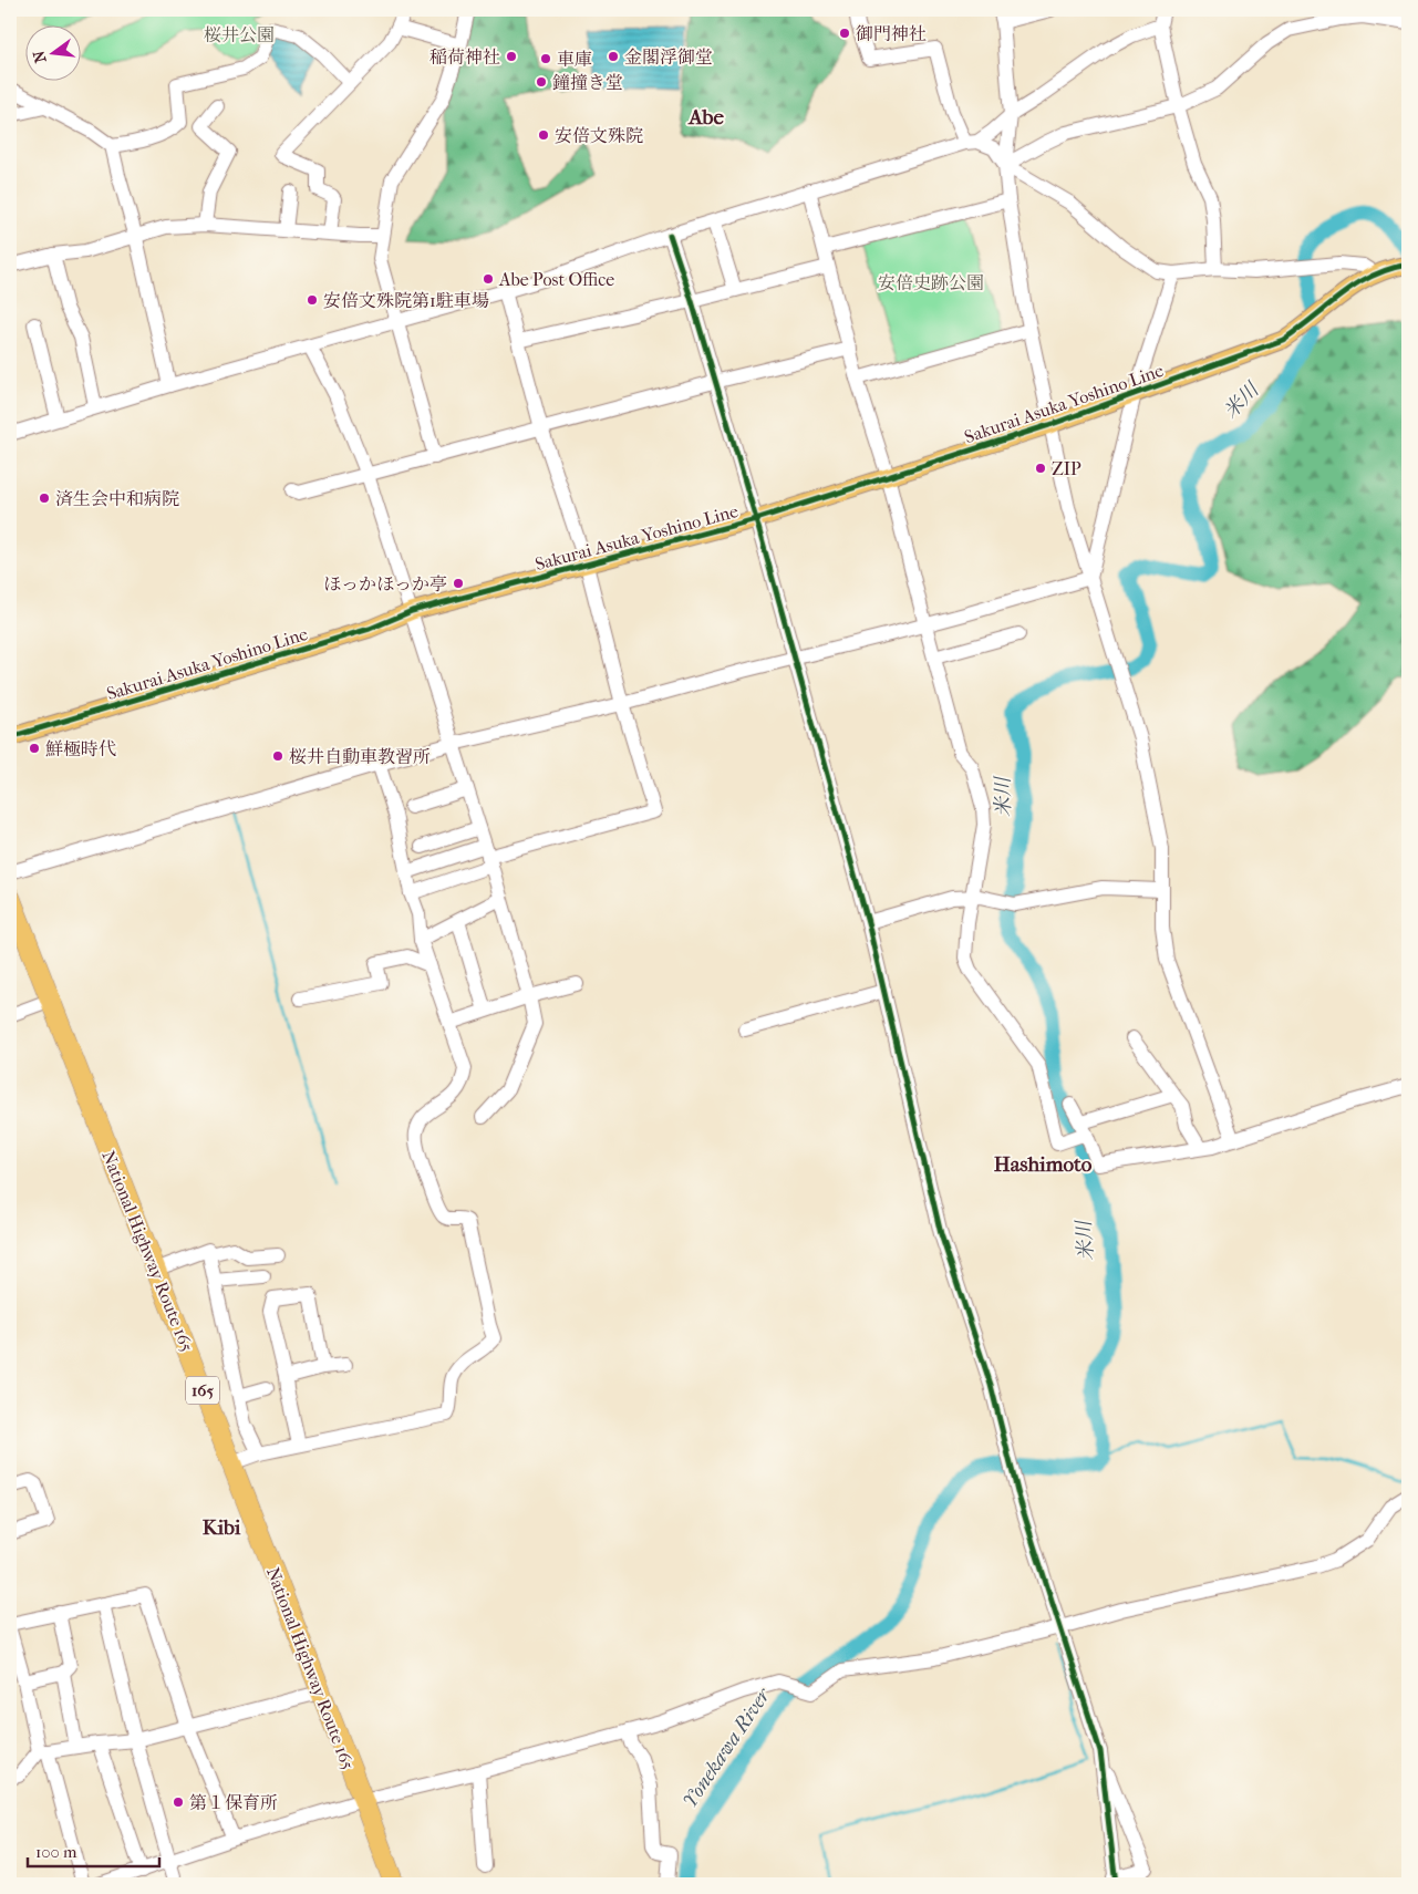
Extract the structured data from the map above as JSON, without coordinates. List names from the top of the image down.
{
  "streets": {
    "highway": ["National Highway Route 165", "165"],
    "main road": ["Sakurai Asuka Yoshino Line"]
  },
  "districts": ["Abe", "Hashimoto", "Kibi"],
  "water": ["米川", "Yonekawa River"],
  "parks": ["桜井公園", "安倍史跡公園"],
  "places": [
    "御門神社",
    "稲荷神社",
    "金閣浮御堂",
    "車庫",
    "鐘撞き堂",
    "安倍文殊院",
    "Abe Post Office",
    "安倍文殊院第1駐車場",
    "ZIP",
    "済生会中和病院",
    "ほっかほっか亭",
    "鮮極時代",
    "桜井自動車教習所",
    "第１保育所"
  ],
  "scale_bar": "100 m",
  "north": "left"
}
